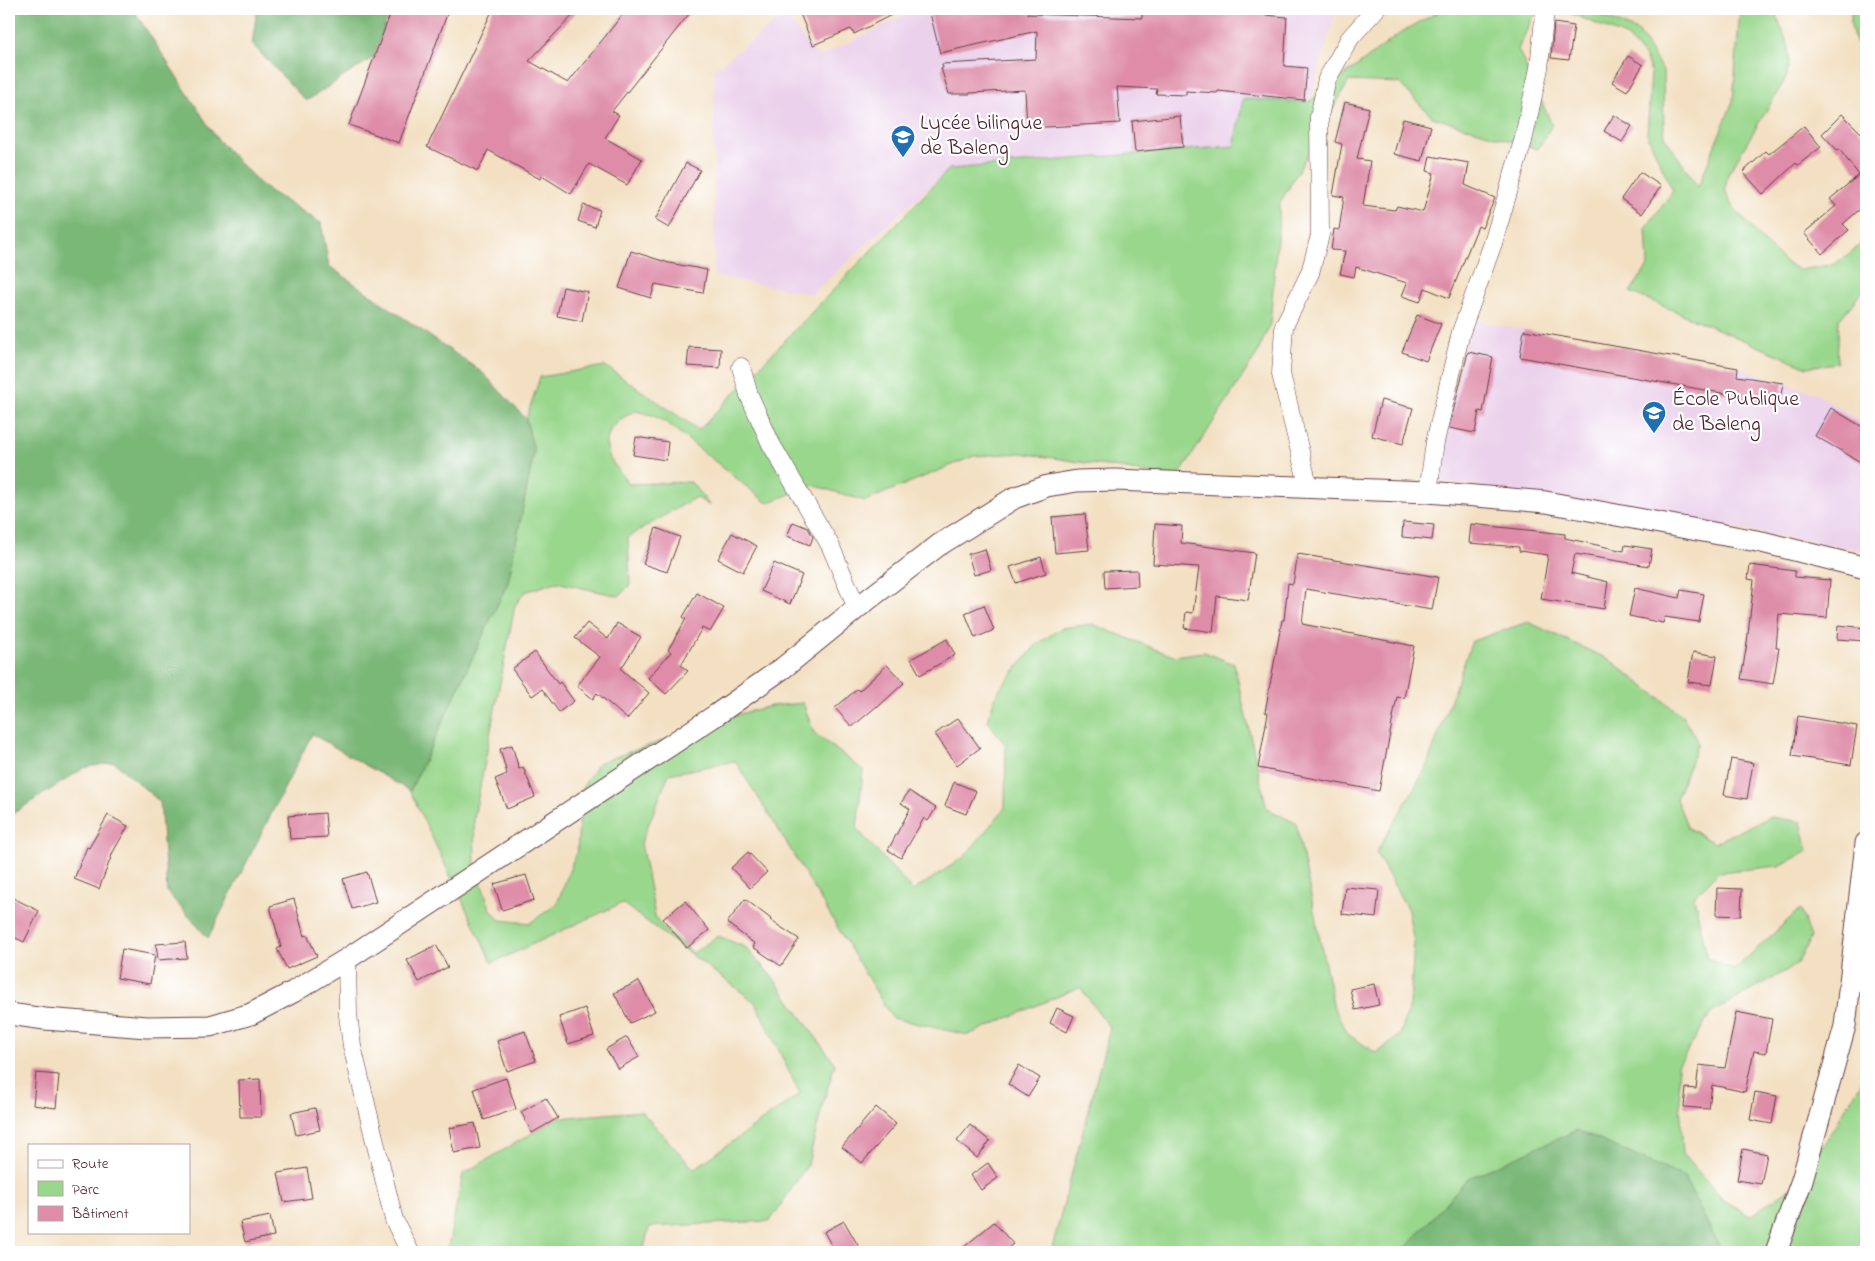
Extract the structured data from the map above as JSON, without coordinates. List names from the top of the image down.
{
  "places": {
    "school or university": ["Lycée bilingue de Baleng", "École Publique de Baleng"]
  },
  "legend": ["Route", "Parc", "Bâtiment"]
}
